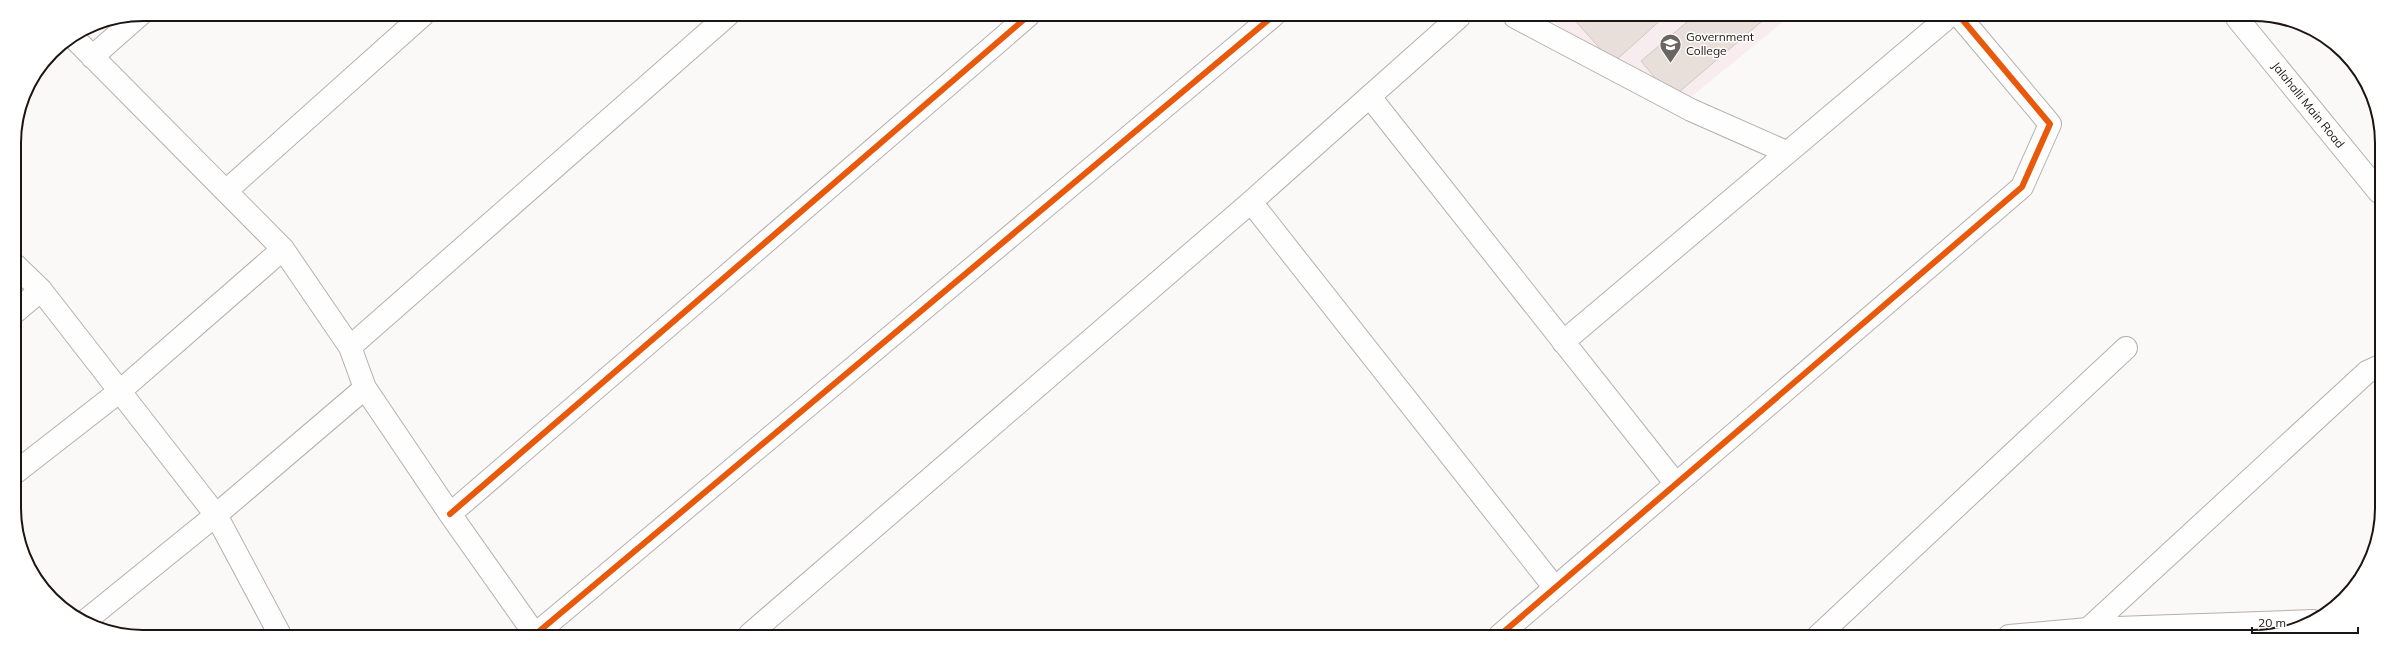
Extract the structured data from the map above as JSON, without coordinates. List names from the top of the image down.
{
  "streets": {
    "street": ["Jalahalli Main Road"]
  },
  "places": {
    "school or university": ["Government College"]
  },
  "scale_bar": "20 m"
}
